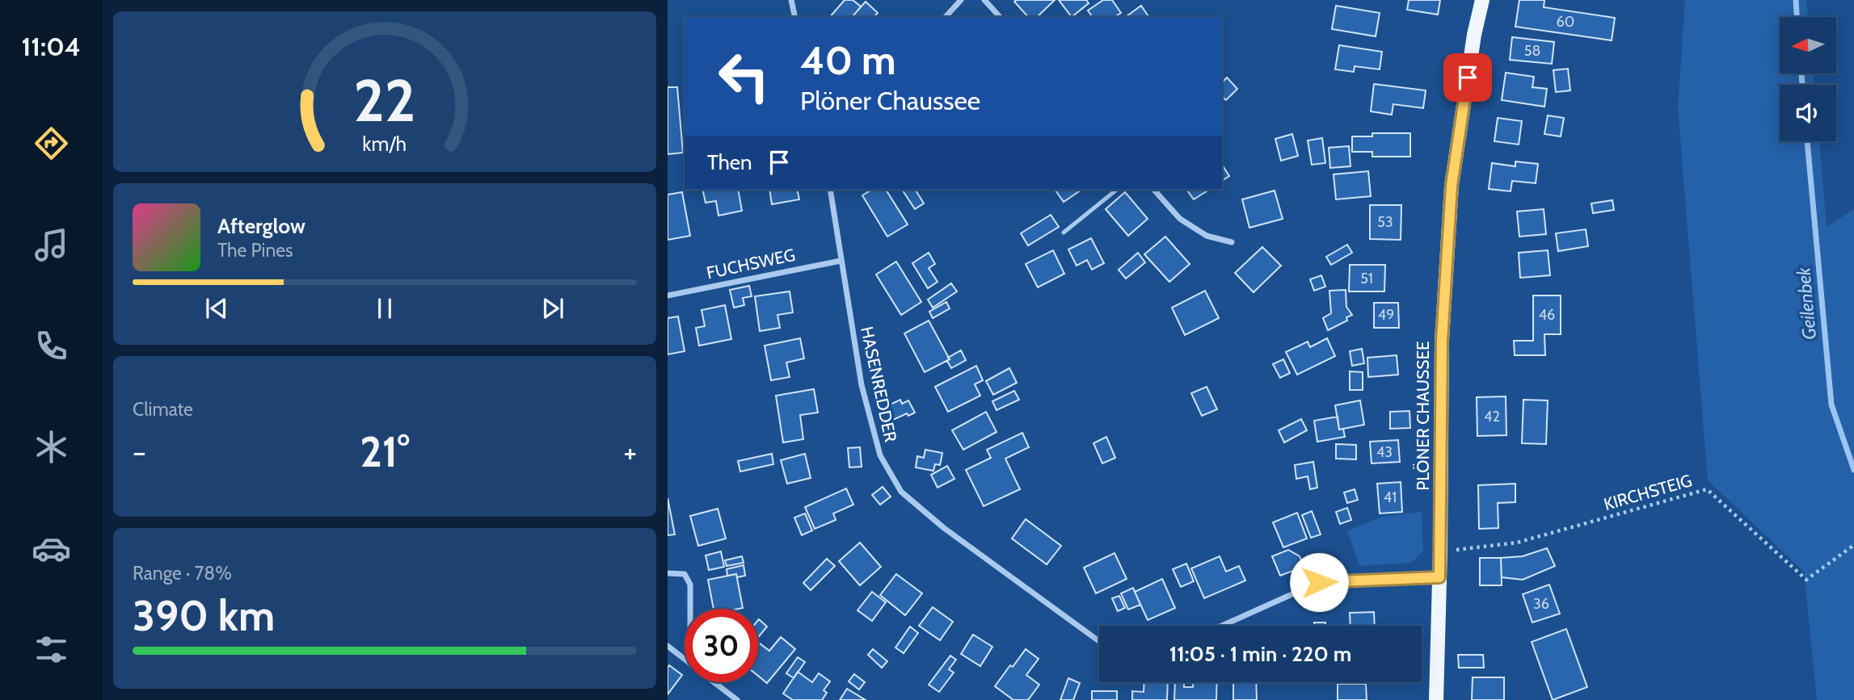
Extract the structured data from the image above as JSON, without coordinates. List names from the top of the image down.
{
  "streets": {
    "main road": ["PLÖNER CHAUSSEE"],
    "street": ["FUCHSWEG", "HASENREDDER"],
    "path": ["KIRCHSTEIG"]
  },
  "crossings": [
    ["FUCHSWEG", "HASENREDDER"],
    ["PLÖNER CHAUSSEE", "KIRCHSTEIG"]
  ],
  "water": ["Geilenbek"],
  "house_numbers": [
    "60",
    "58",
    "53",
    "51",
    "49",
    "46",
    "42",
    "43",
    "41",
    "36"
  ],
  "north": "left",
  "page": {
    "tabs": "11:04",
    "turn": ["40 m", "Plöner Chaussee"],
    "then": "Then",
    "song": ["Afterglow", "The Pines"],
    "tile": [
      "Climate",
      ["Range · 78%", "390 km"]
    ],
    "heat": ["−", "21°", "+"],
    "limit": "30",
    "trip": "11:05 · 1 min · 220 m",
    "gauge": ["22", "km/h"]
  }
}
